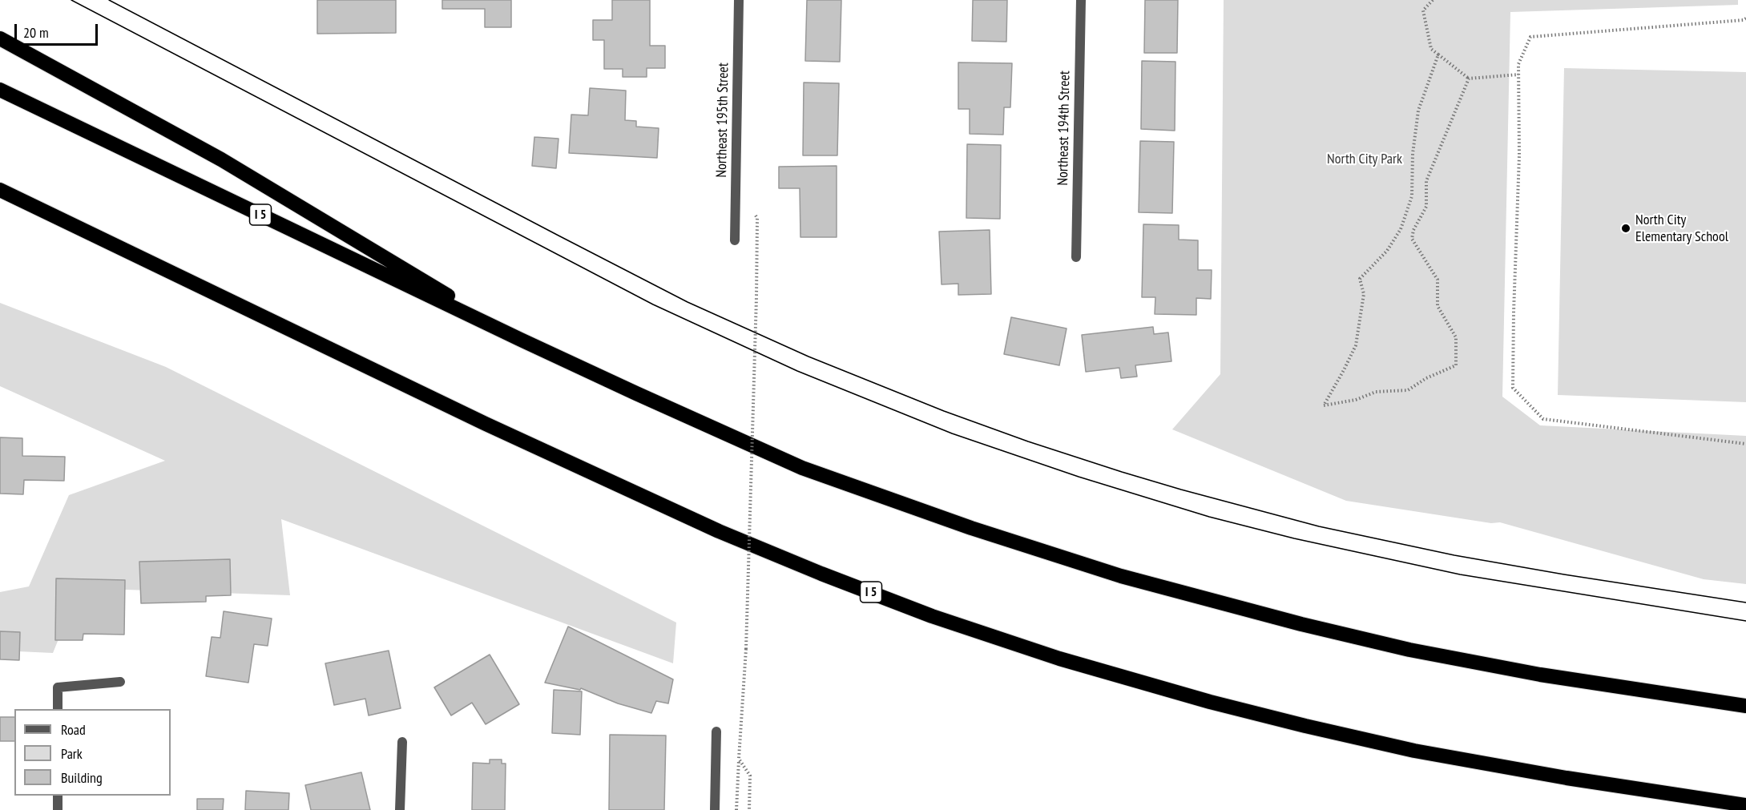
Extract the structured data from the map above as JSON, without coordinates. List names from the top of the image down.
{
  "streets": {
    "highway": ["I 5"],
    "street": ["Northeast 195th Street", "Northeast 194th Street"]
  },
  "parks": ["North City Park"],
  "places": ["North City Elementary School"],
  "legend": ["Road", "Park", "Building"],
  "scale_bar": "20 m"
}
